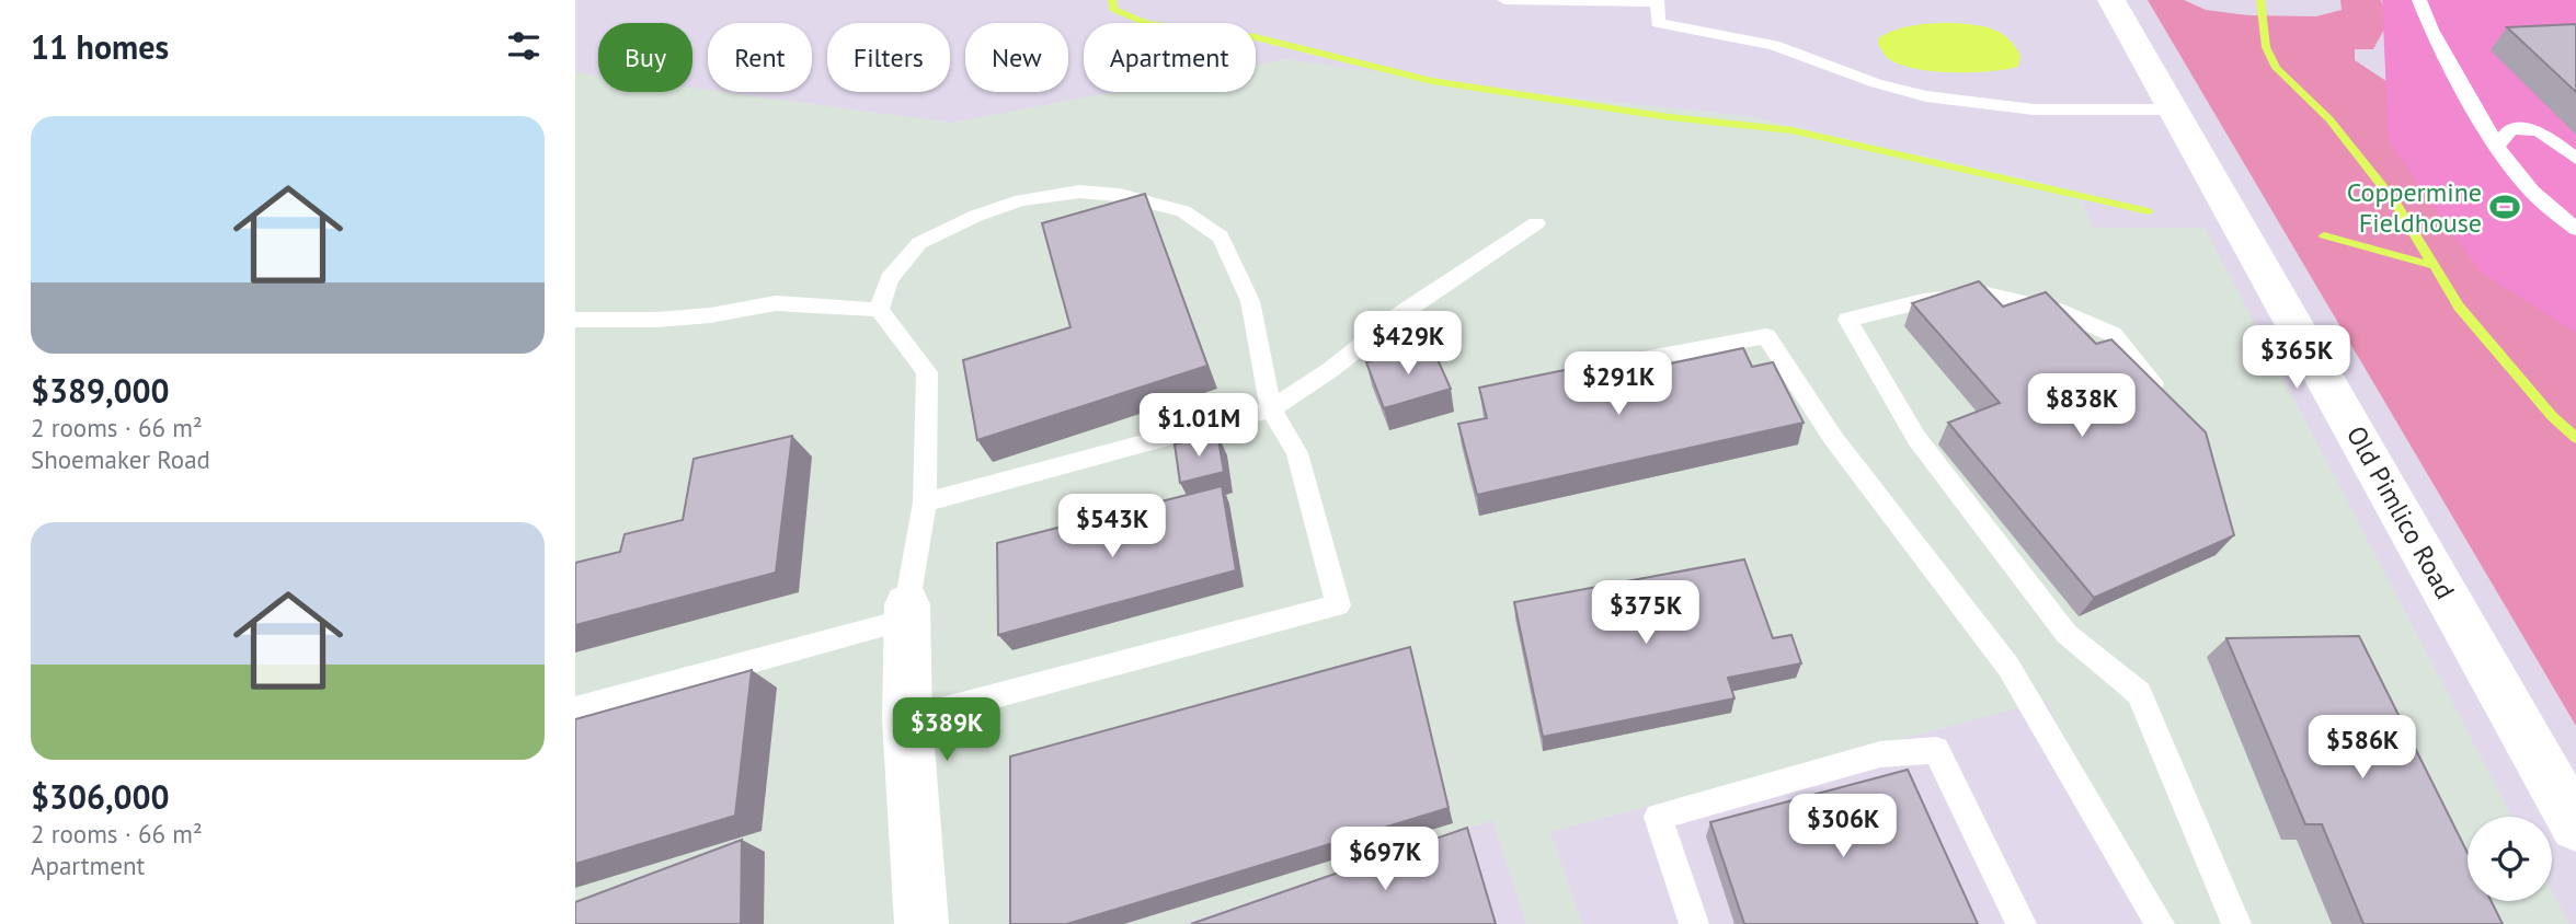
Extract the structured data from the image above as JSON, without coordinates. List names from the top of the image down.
{
  "streets": {
    "street": ["Old Pimlico Road"]
  },
  "places": {
    "sports": ["Coppermine Fieldhouse"]
  },
  "page": {
    "heading": "11 homes",
    "chip": [
      "Buy",
      "Rent",
      "Filters",
      "New",
      "Apartment"
    ],
    "list": [
      {
        "name": "$389,000",
        "note": "2 rooms · 66 m² · Shoemaker Road"
      },
      {
        "name": "$306,000",
        "note": "2 rooms · 66 m² · Apartment"
      }
    ],
    "price": [
      "$429K",
      "$365K",
      "$291K",
      "$838K",
      "$1.01M",
      "$543K",
      "$375K",
      "$389K",
      "$586K",
      "$306K",
      "$697K"
    ]
  }
}
